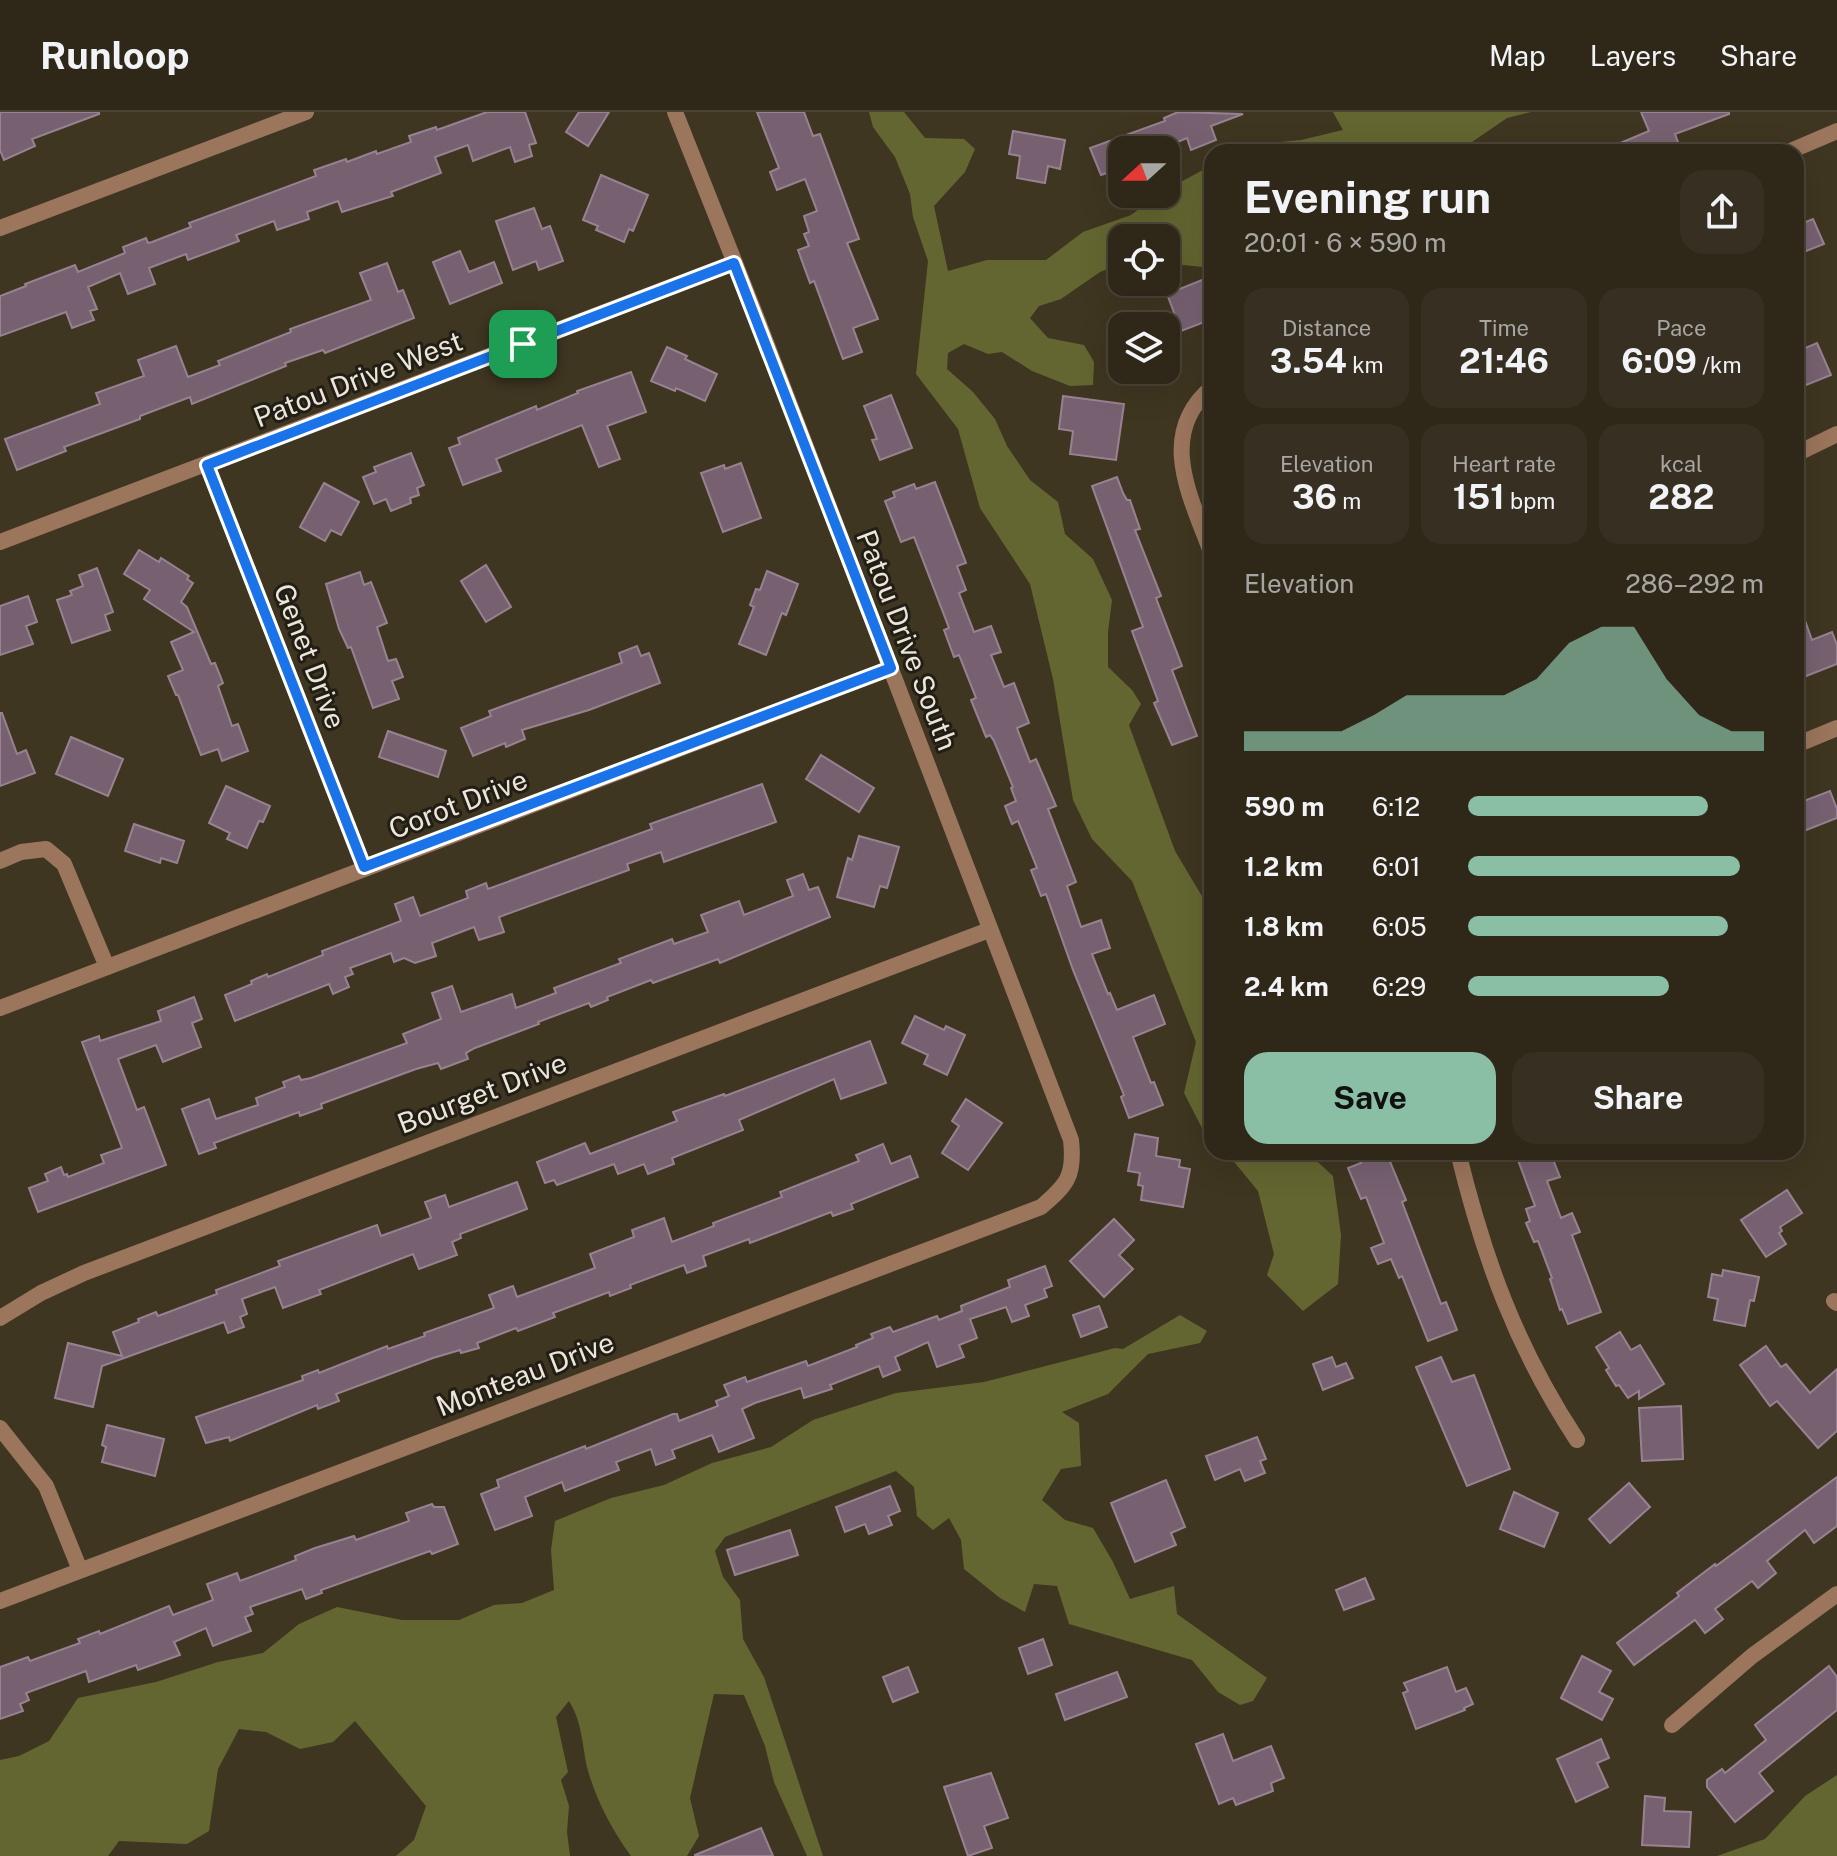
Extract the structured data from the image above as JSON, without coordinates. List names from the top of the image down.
{
  "streets": {
    "street": [
      "Patou Drive West",
      "Patou Drive South",
      "Genet Drive",
      "Corot Drive",
      "Bourget Drive",
      "Monteau Drive"
    ]
  },
  "crossings": [
    ["Patou Drive West", "Patou Drive South"],
    ["Patou Drive West", "Genet Drive"],
    ["Patou Drive South", "Corot Drive"],
    ["Patou Drive South", "Bourget Drive"],
    ["Patou Drive South", "Monteau Drive"],
    ["Genet Drive", "Corot Drive"]
  ],
  "north": "left",
  "page": {
    "header": "Runloop",
    "nav": ["Map", "Layers", "Share"],
    "heading": ["Evening run", "20:01 · 6 × 590 m"],
    "stats": [
      ["Distance", "3.54 km"],
      ["Time", "21:46"],
      ["Pace", "6:09 /km"],
      ["Elevation", "36 m"],
      ["Heart rate", "151 bpm"],
      ["kcal", "282"]
    ],
    "chart": ["Elevation", "286–292 m"],
    "list": [
      {
        "name": "590 m",
        "note": "6:12"
      },
      {
        "name": "1.2 km",
        "note": "6:01"
      },
      {
        "name": "1.8 km",
        "note": "6:05"
      },
      {
        "name": "2.4 km",
        "note": "6:29"
      }
    ],
    "buttons": ["Save", "Share"]
  }
}
